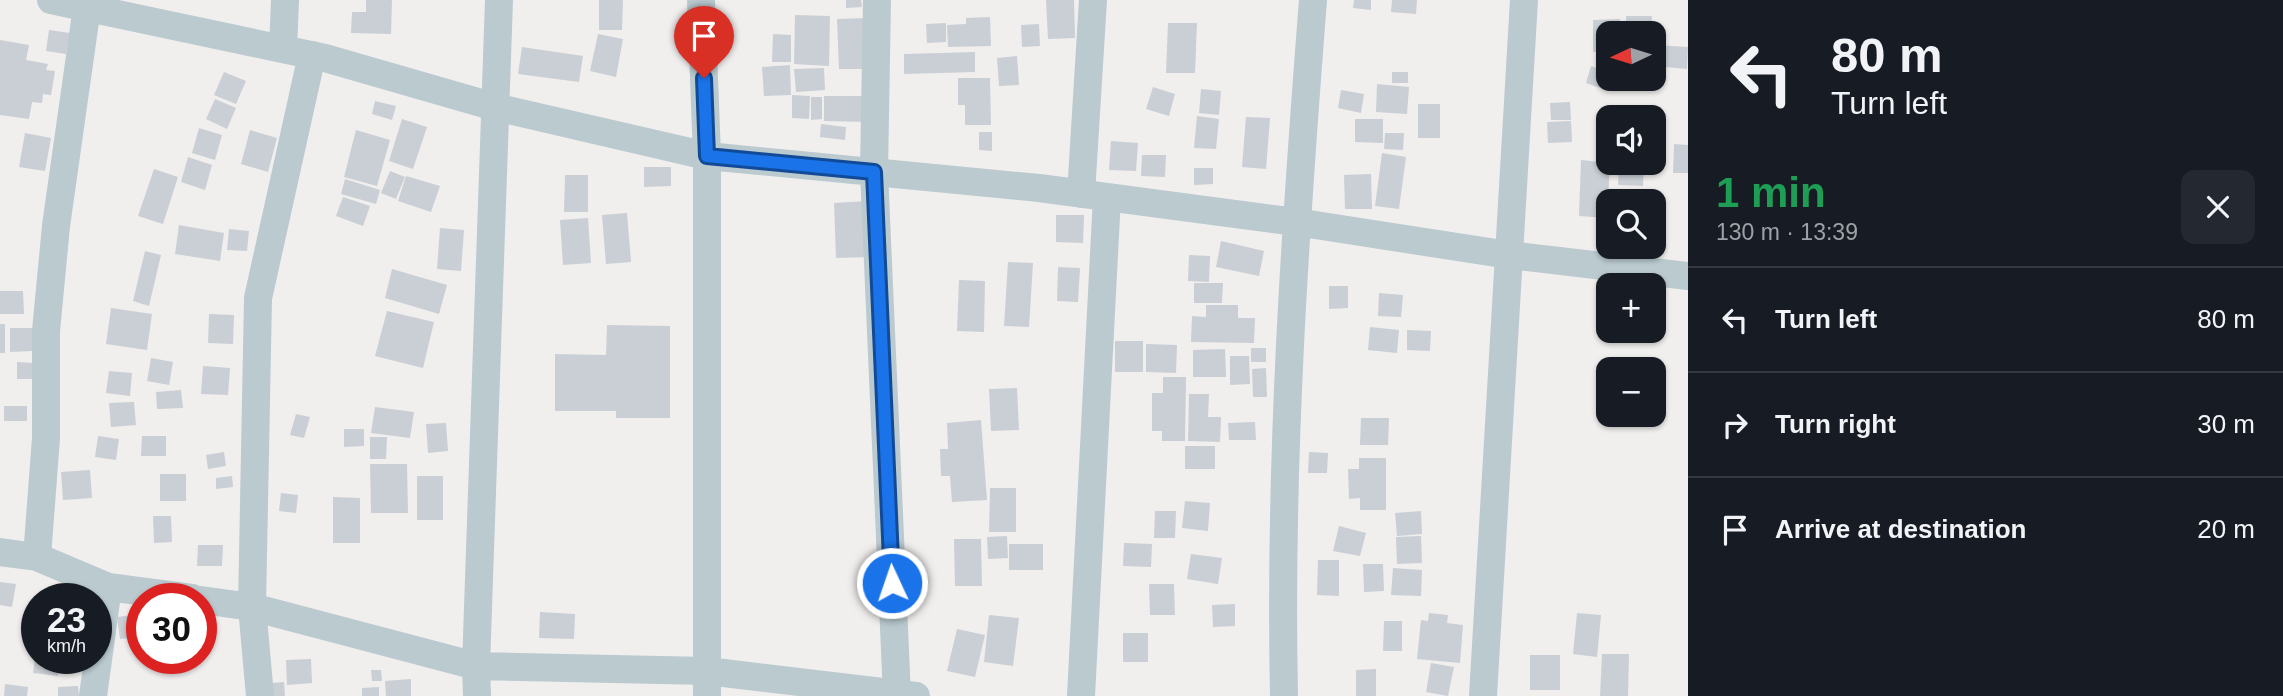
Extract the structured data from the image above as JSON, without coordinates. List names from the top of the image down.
{
  "north": "left",
  "page": {
    "turn": ["80 m", "Turn left"],
    "map_buttons": ["+", "−"],
    "heading": ["1 min", "130 m · 13:39"],
    "list": [
      {
        "name": "Turn left",
        "value": "80 m"
      },
      {
        "name": "Turn right",
        "value": "30 m"
      },
      {
        "name": "Arrive at destination",
        "value": "20 m"
      }
    ],
    "speed": "23 km/h",
    "limit": "30"
  }
}
